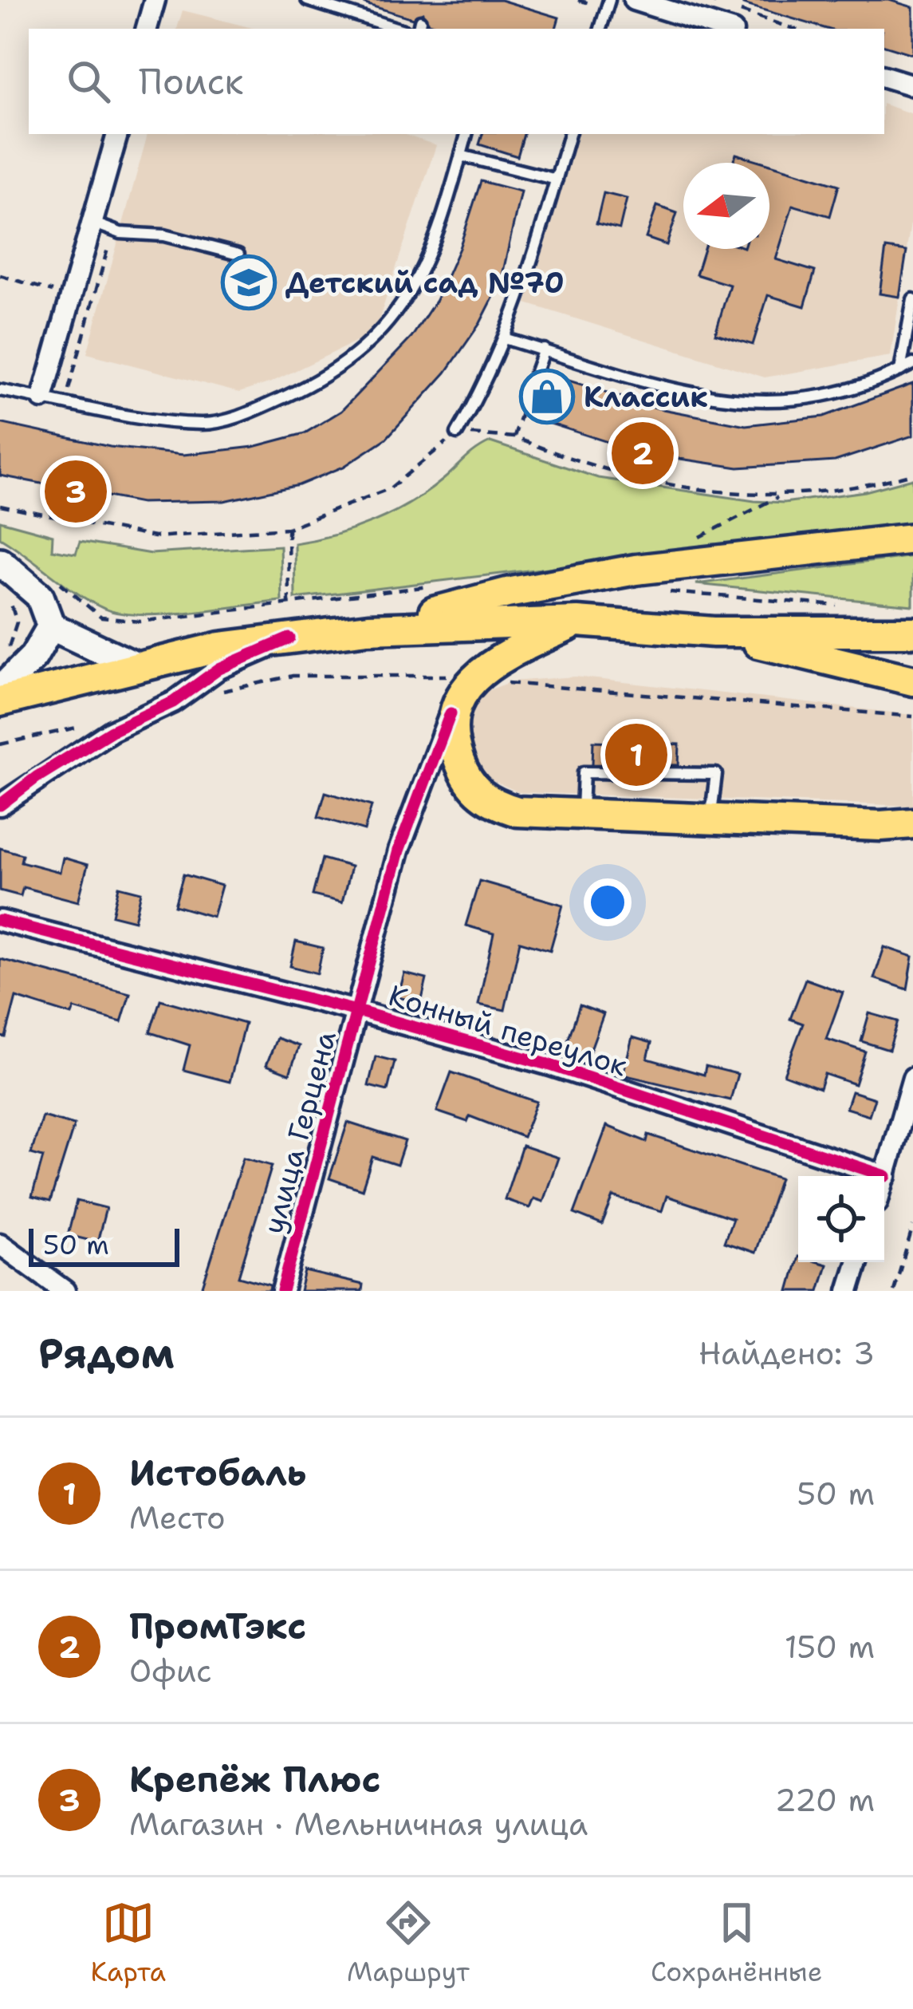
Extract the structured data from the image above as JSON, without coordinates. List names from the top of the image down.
{
  "streets": {
    "street": ["Конный переулок", "улица Герцена"]
  },
  "crossings": [
    ["Конный переулок", "улица Герцена"]
  ],
  "places": {
    "school or university": ["Детский сад №70"],
    "shop": ["Классик"]
  },
  "scale_bar": "50 m",
  "north": "left",
  "page": {
    "search": "Поиск",
    "pins": ["2", "3", "1"],
    "scale": "50 m",
    "heading": ["Рядом", "Найдено: 3"],
    "list": [
      {
        "mark": "1",
        "name": "Истобаль",
        "note": "Место",
        "value": "50 m"
      },
      {
        "mark": "2",
        "name": "ПромТэкс",
        "note": "Офис",
        "value": "150 m"
      },
      {
        "mark": "3",
        "name": "Крепёж Плюс",
        "note": "Магазин · Мельничная улица",
        "value": "220 m"
      }
    ],
    "nav": ["Карта", "Маршрут", "Сохранённые"]
  }
}
